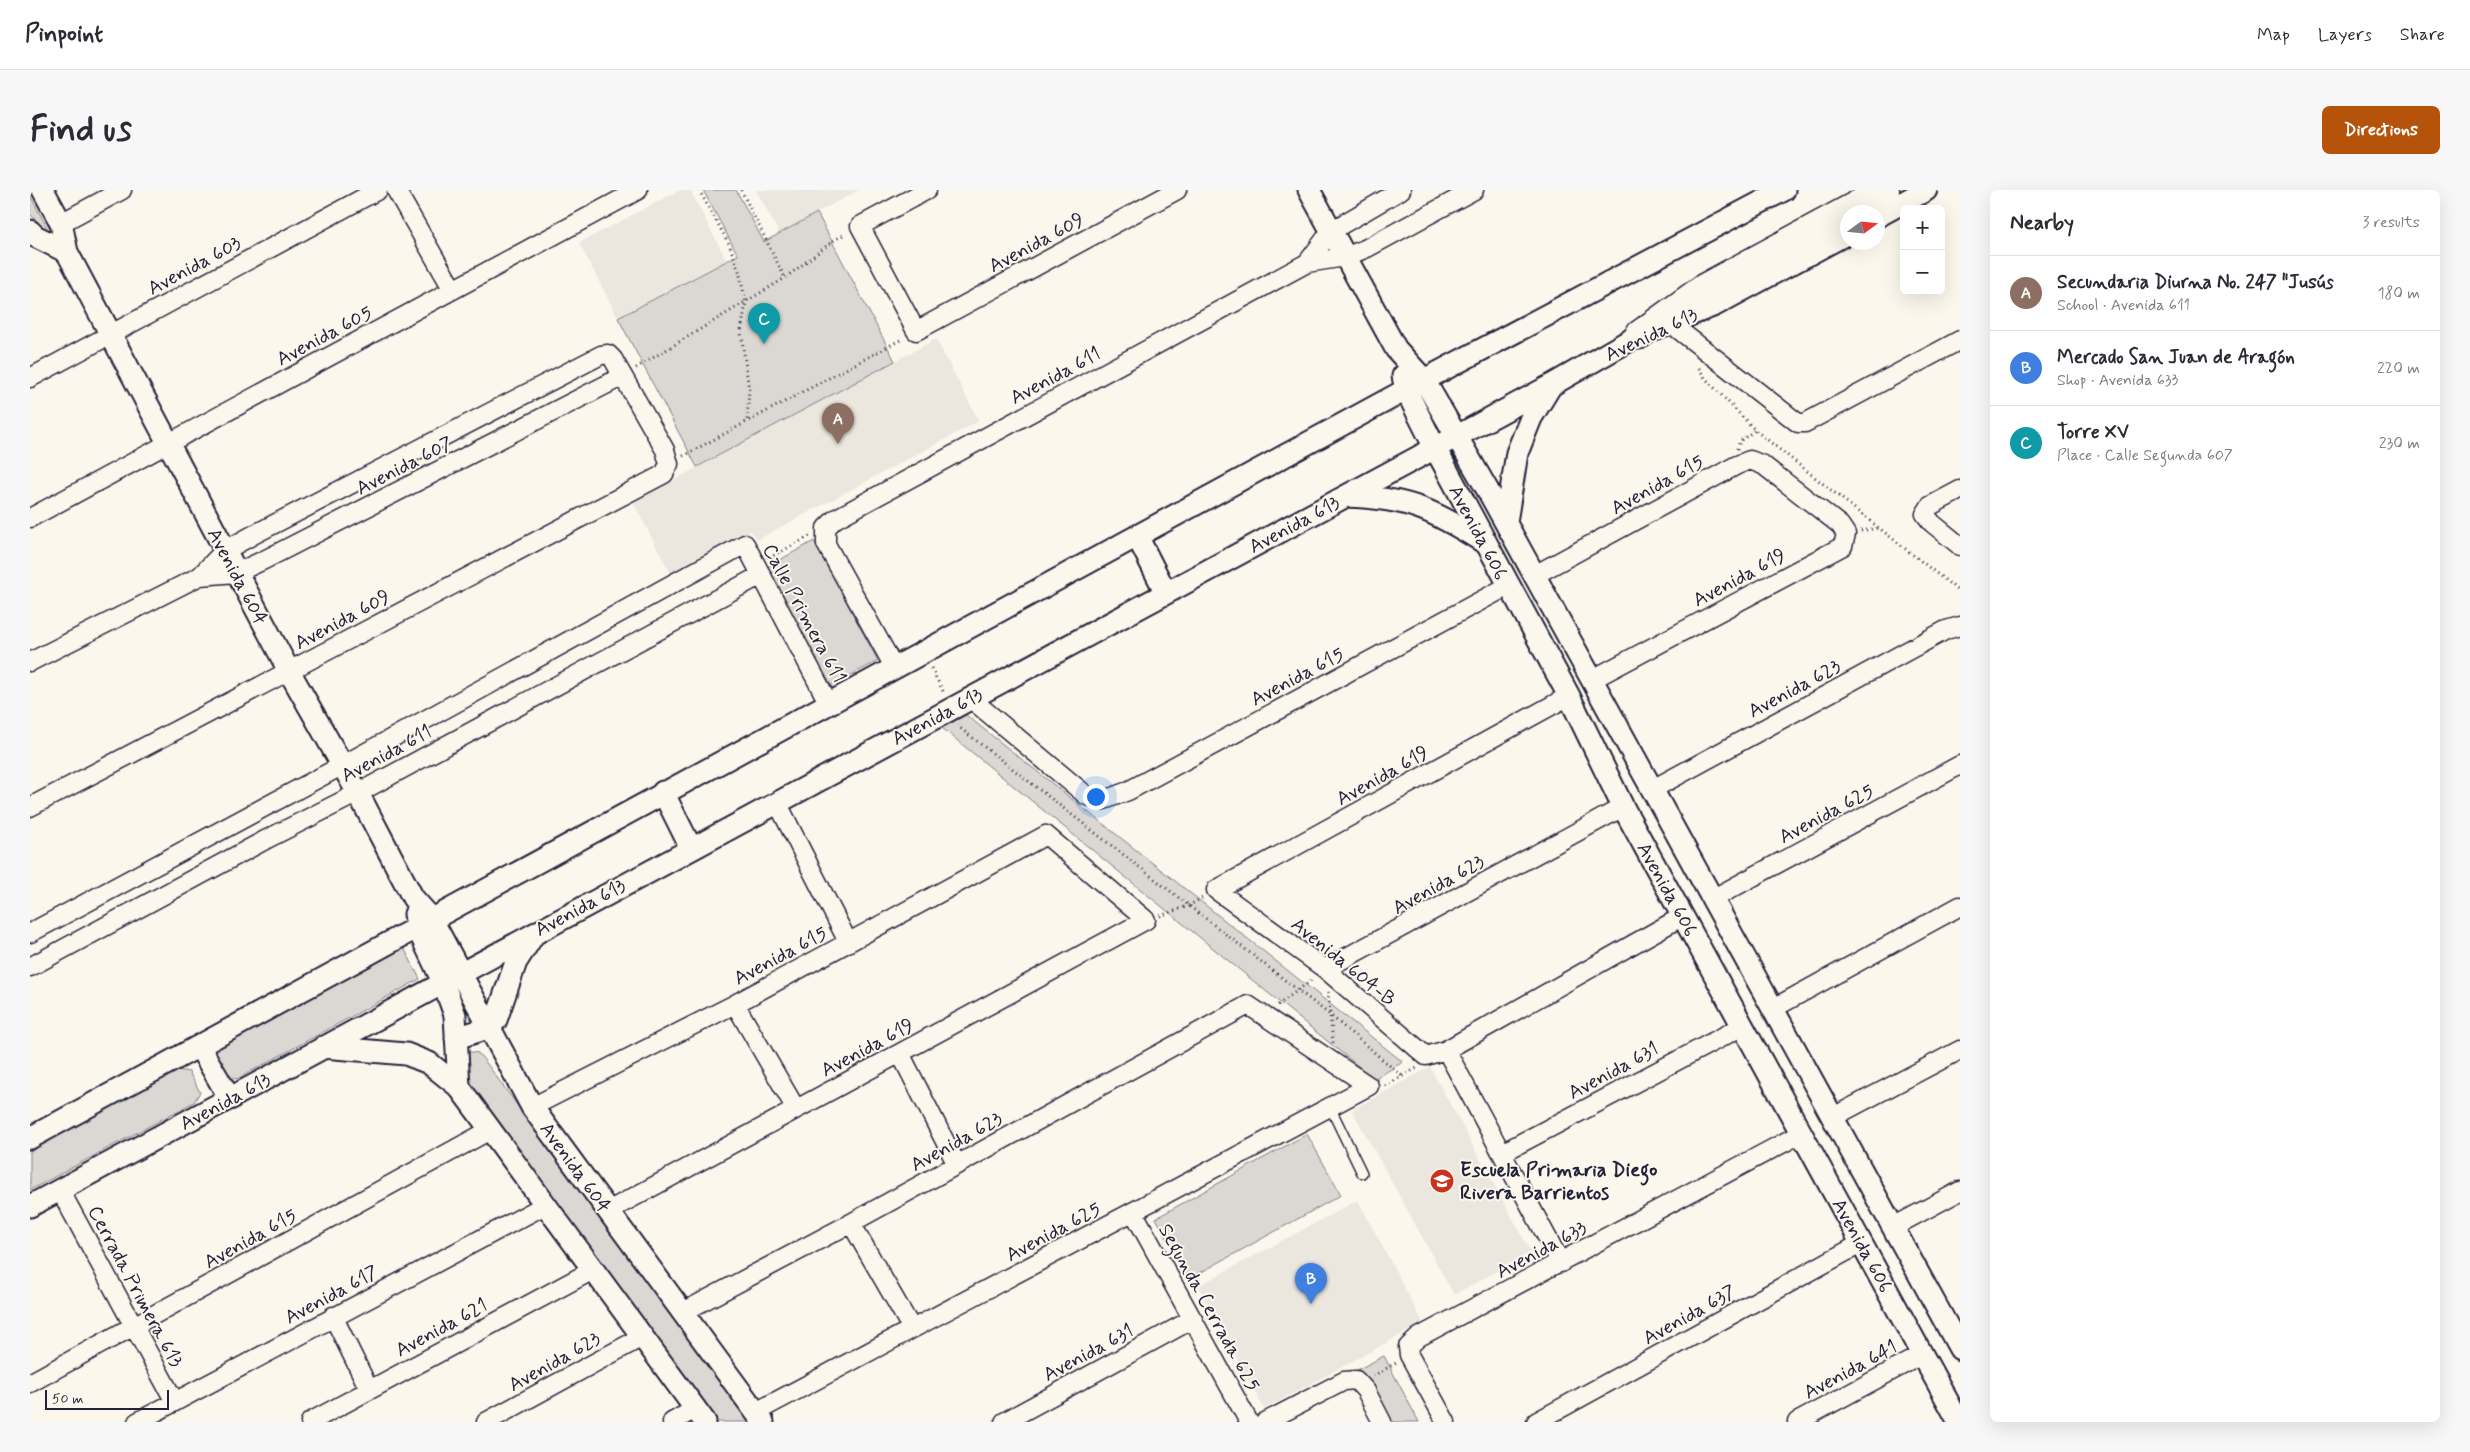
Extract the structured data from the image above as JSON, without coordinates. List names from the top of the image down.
{
  "streets": {
    "street": [
      "Avenida 609",
      "Avenida 603",
      "Avenida 613",
      "Avenida 605",
      "Avenida 611",
      "Avenida 607",
      "Avenida 615",
      "Avenida 606",
      "Avenida 604",
      "Avenida 619",
      "Calle Primera 611",
      "Avenida 623",
      "Avenida 625",
      "Avenida 604-B",
      "Avenida 631",
      "Avenida 633",
      "Cerrada Primera 613",
      "Avenida 617",
      "Segunda Cerrada 625",
      "Avenida 637",
      "Avenida 621",
      "Avenida 641"
    ]
  },
  "crossings": [
    ["Avenida 609", "Avenida 604"],
    ["Avenida 603", "Avenida 604"],
    ["Avenida 613", "Avenida 615"],
    ["Avenida 613", "Avenida 606"],
    ["Avenida 613", "Avenida 604"],
    ["Avenida 613", "Cerrada Primera 613"],
    ["Avenida 605", "Avenida 604"],
    ["Avenida 611", "Avenida 606"],
    ["Avenida 611", "Avenida 604"],
    ["Avenida 611", "Calle Primera 611"],
    ["Avenida 607", "Avenida 604"],
    ["Avenida 615", "Avenida 606"],
    ["Avenida 615", "Avenida 604"],
    ["Avenida 615", "Avenida 619"],
    ["Avenida 615", "Cerrada Primera 613"],
    ["Avenida 606", "Avenida 619"],
    ["Avenida 606", "Avenida 623"],
    ["Avenida 606", "Avenida 625"],
    ["Avenida 606", "Avenida 631"],
    ["Avenida 606", "Avenida 633"],
    ["Avenida 606", "Avenida 637"],
    ["Avenida 606", "Avenida 641"],
    ["Avenida 604", "Avenida 619"],
    ["Avenida 604", "Avenida 623"],
    ["Avenida 604", "Avenida 625"],
    ["Avenida 619", "Avenida 604-B"],
    ["Avenida 623", "Avenida 604-B"],
    ["Avenida 625", "Segunda Cerrada 625"],
    ["Avenida 631", "Segunda Cerrada 625"],
    ["Cerrada Primera 613", "Avenida 617"]
  ],
  "places": {
    "school or university": ["Escuela Primaria Diego Rivera Barrientos"]
  },
  "scale_bar": "50 m",
  "north": "right",
  "page": {
    "header": "Pinpoint",
    "nav": ["Map", "Layers", "Share"],
    "buttons": "Directions",
    "title": "Find us",
    "heading": ["Nearby", "3 results"],
    "map_buttons": ["+", "−"],
    "list": [
      {
        "mark": "A",
        "name": "Secundaria Diurna No. 247 \"Jusús",
        "note": "School · Avenida 611",
        "value": "180 m"
      },
      {
        "mark": "B",
        "name": "Mercado San Juan de Aragón",
        "note": "Shop · Avenida 633",
        "value": "220 m"
      },
      {
        "mark": "C",
        "name": "Torre XV",
        "note": "Place · Calle Segunda 607",
        "value": "230 m"
      }
    ],
    "pins": ["C", "A", "B"],
    "scale": "50 m"
  }
}
